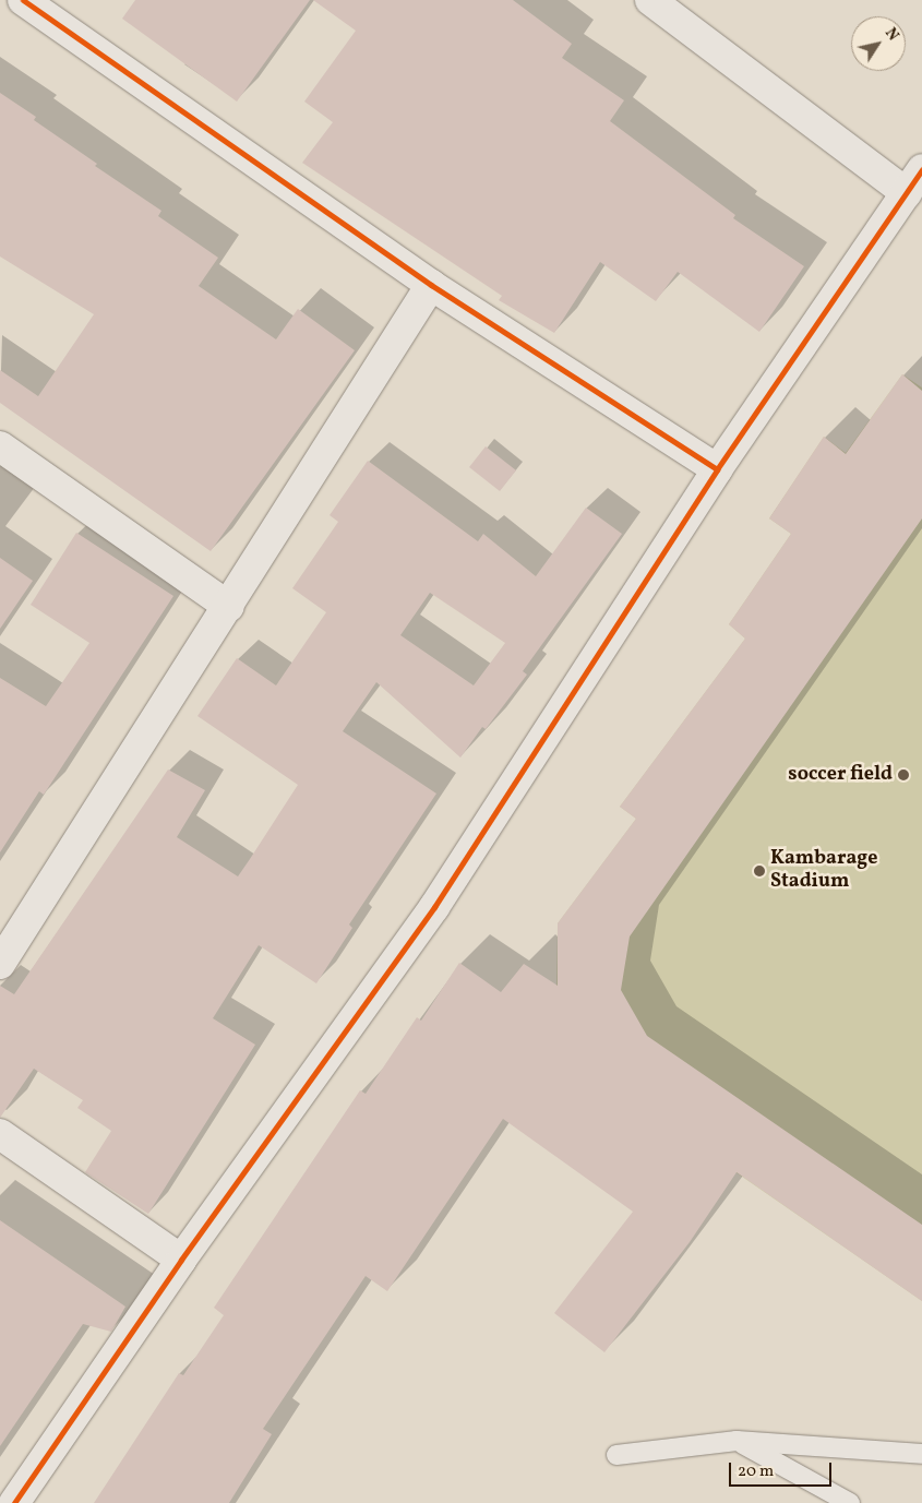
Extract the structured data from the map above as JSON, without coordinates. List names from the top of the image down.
{
  "places": ["soccer field", "Kambarage Stadium"],
  "scale_bar": "20 m",
  "north": "top right"
}
